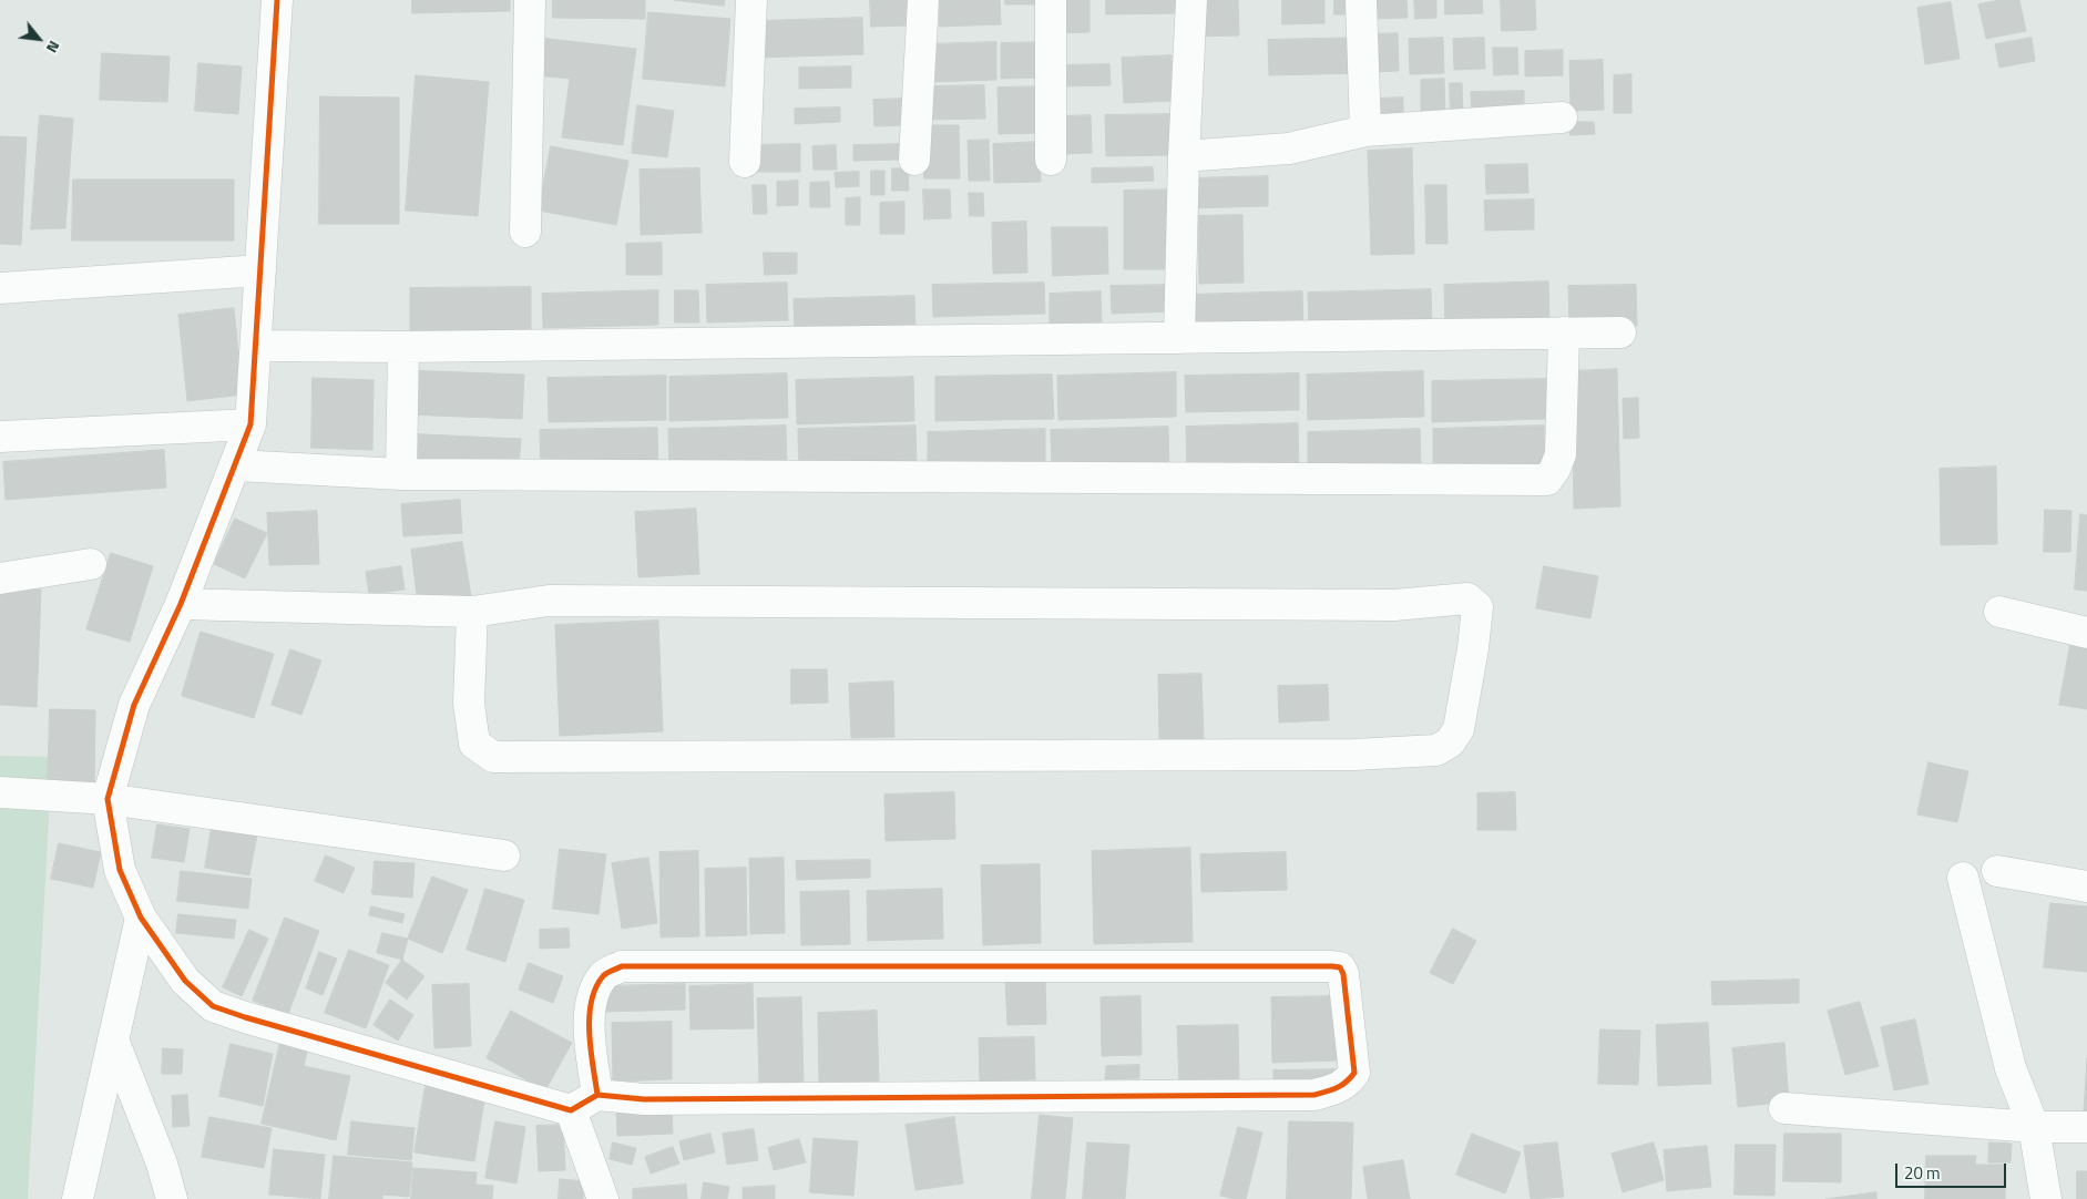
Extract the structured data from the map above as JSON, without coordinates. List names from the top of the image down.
{
  "scale_bar": "20 m",
  "north": "bottom right"
}
